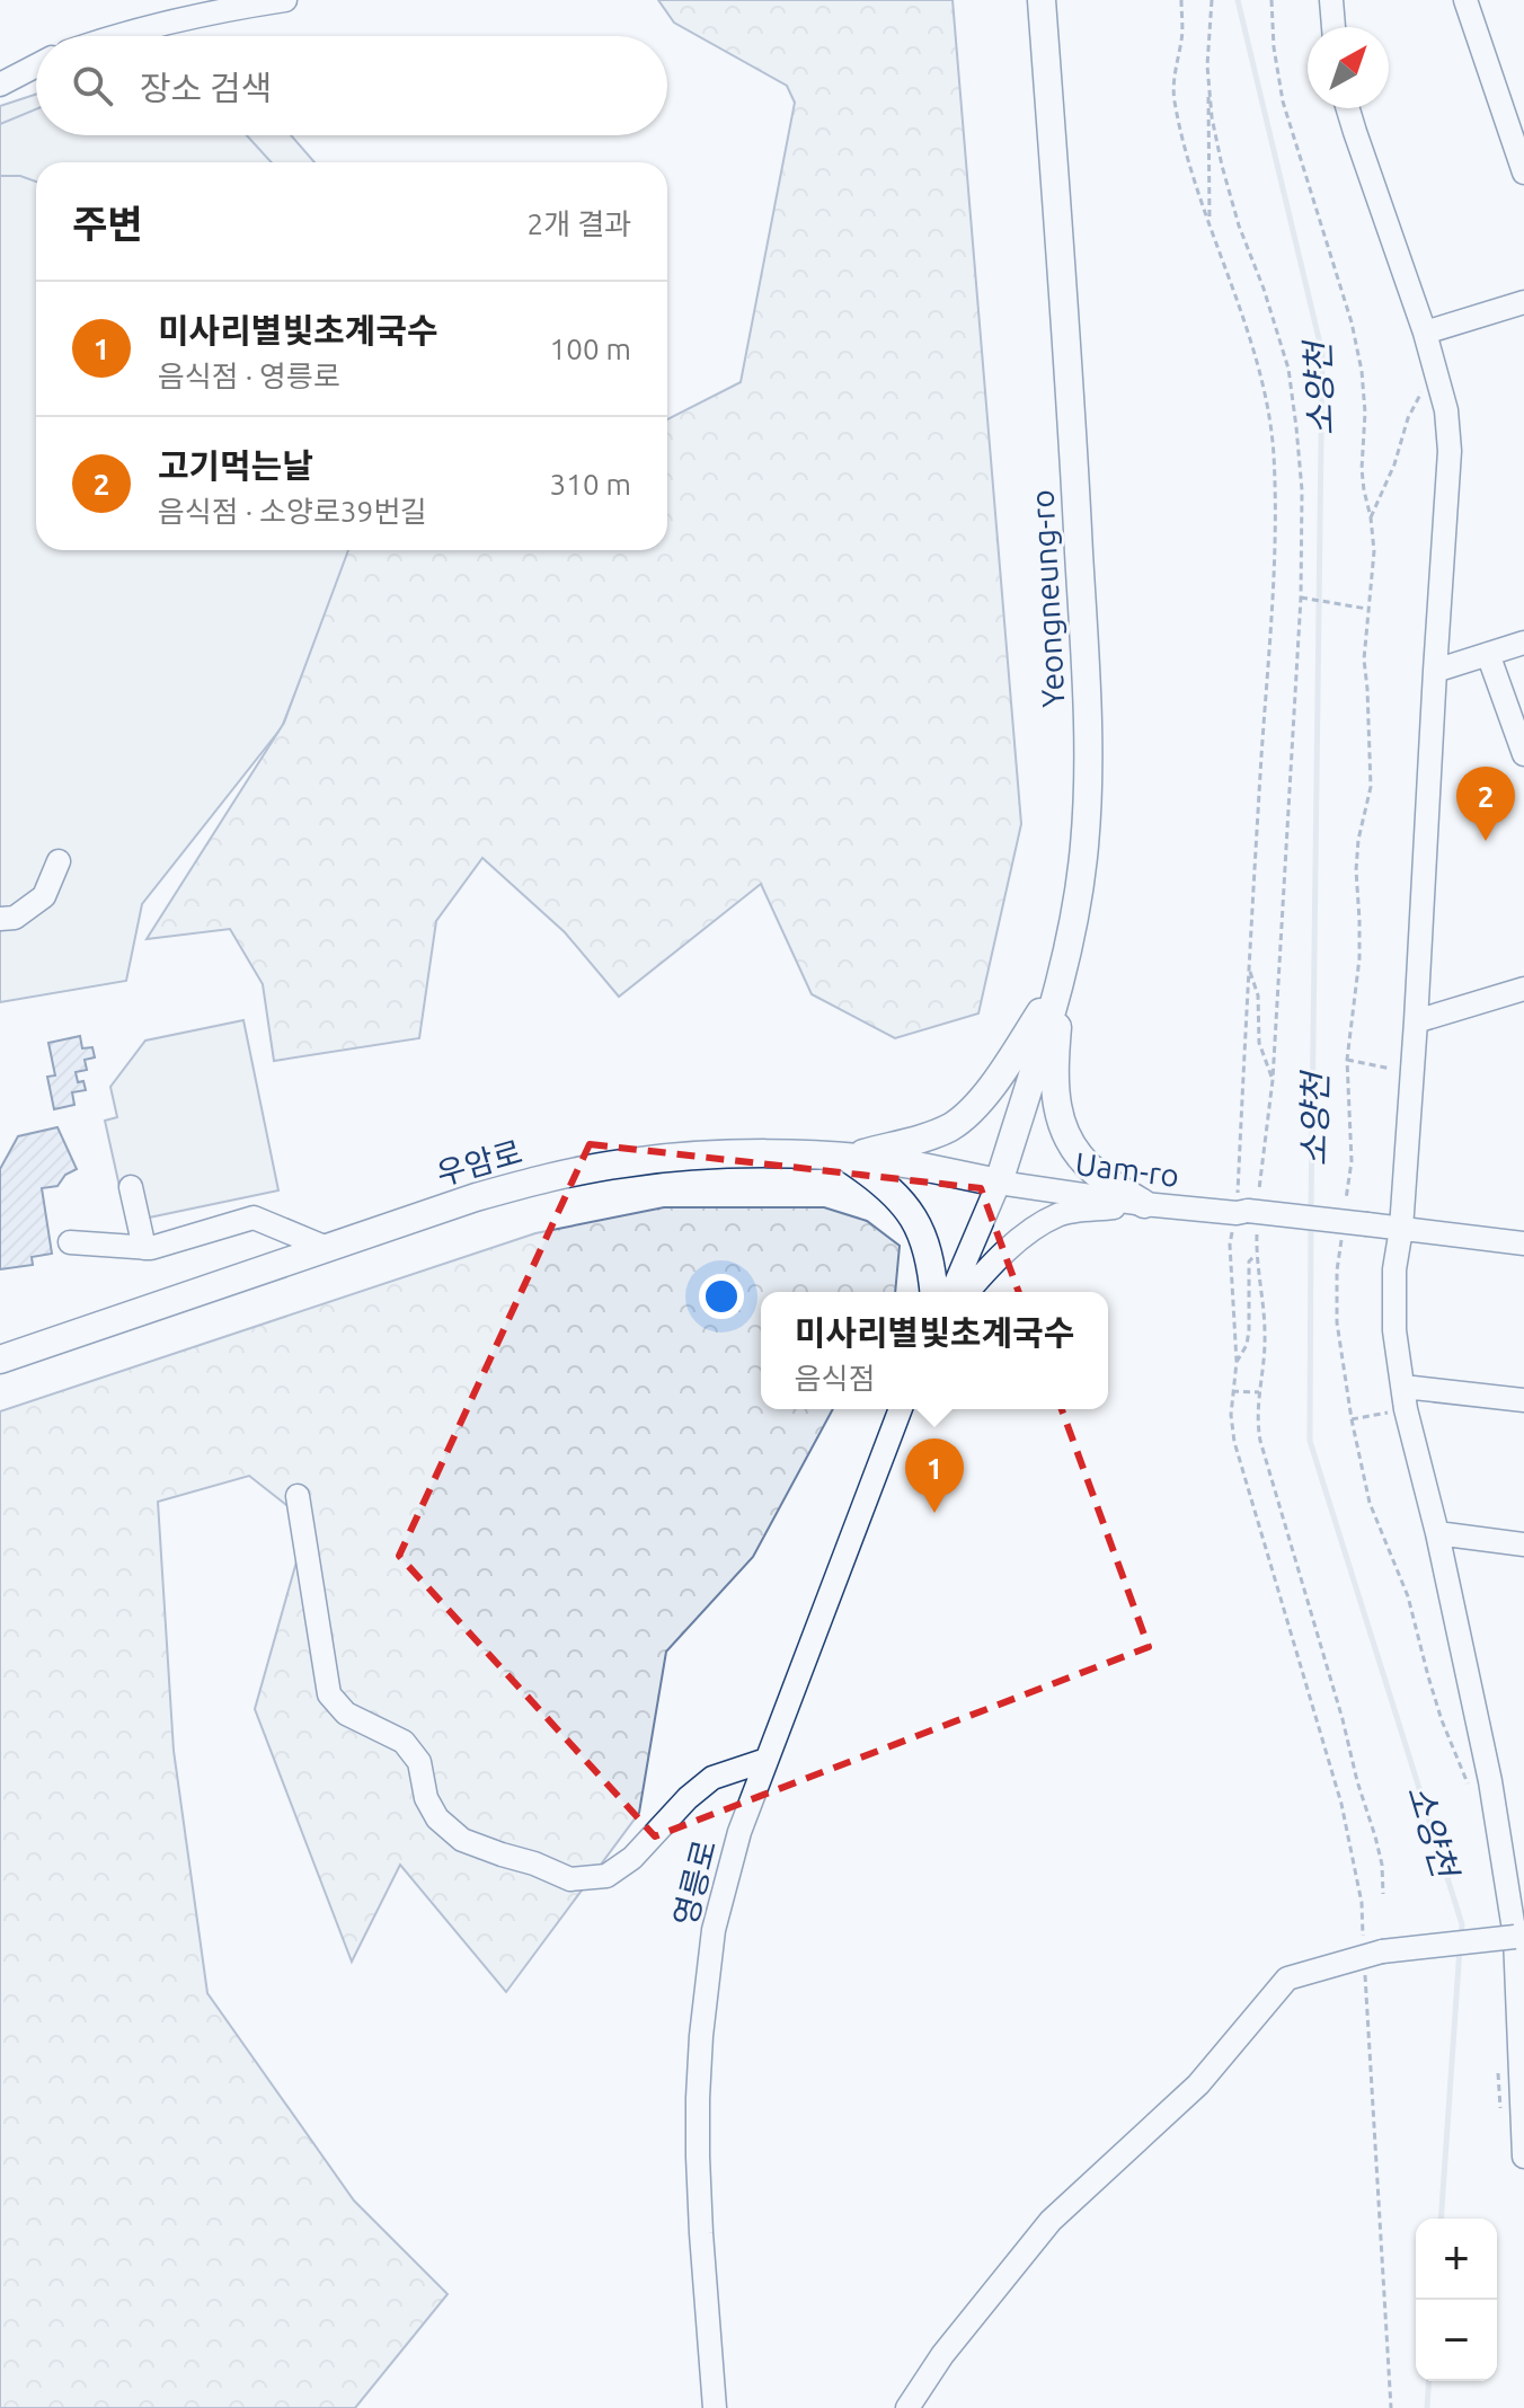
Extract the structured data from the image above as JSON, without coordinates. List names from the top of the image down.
{
  "streets": {
    "main road": ["Yeongneung-ro", "우암로"],
    "street": ["Uam-ro", "영릉로"]
  },
  "crossings": [
    ["Yeongneung-ro", "우암로"],
    ["Yeongneung-ro", "Uam-ro"],
    ["우암로", "Uam-ro"]
  ],
  "water": ["소양천"],
  "north": "top right",
  "page": {
    "search": "장소 검색",
    "heading": ["주변", "2개 결과"],
    "list": [
      {
        "mark": "1",
        "name": "미사리별빛초계국수",
        "note": "음식점 · 영릉로",
        "value": "100 m"
      },
      {
        "mark": "2",
        "name": "고기먹는날",
        "note": "음식점 · 소양로39번길",
        "value": "310 m"
      }
    ],
    "pins": ["2", "1"],
    "popup": ["미사리별빛초계국수", "음식점"],
    "map_buttons": ["+", "−"]
  }
}
